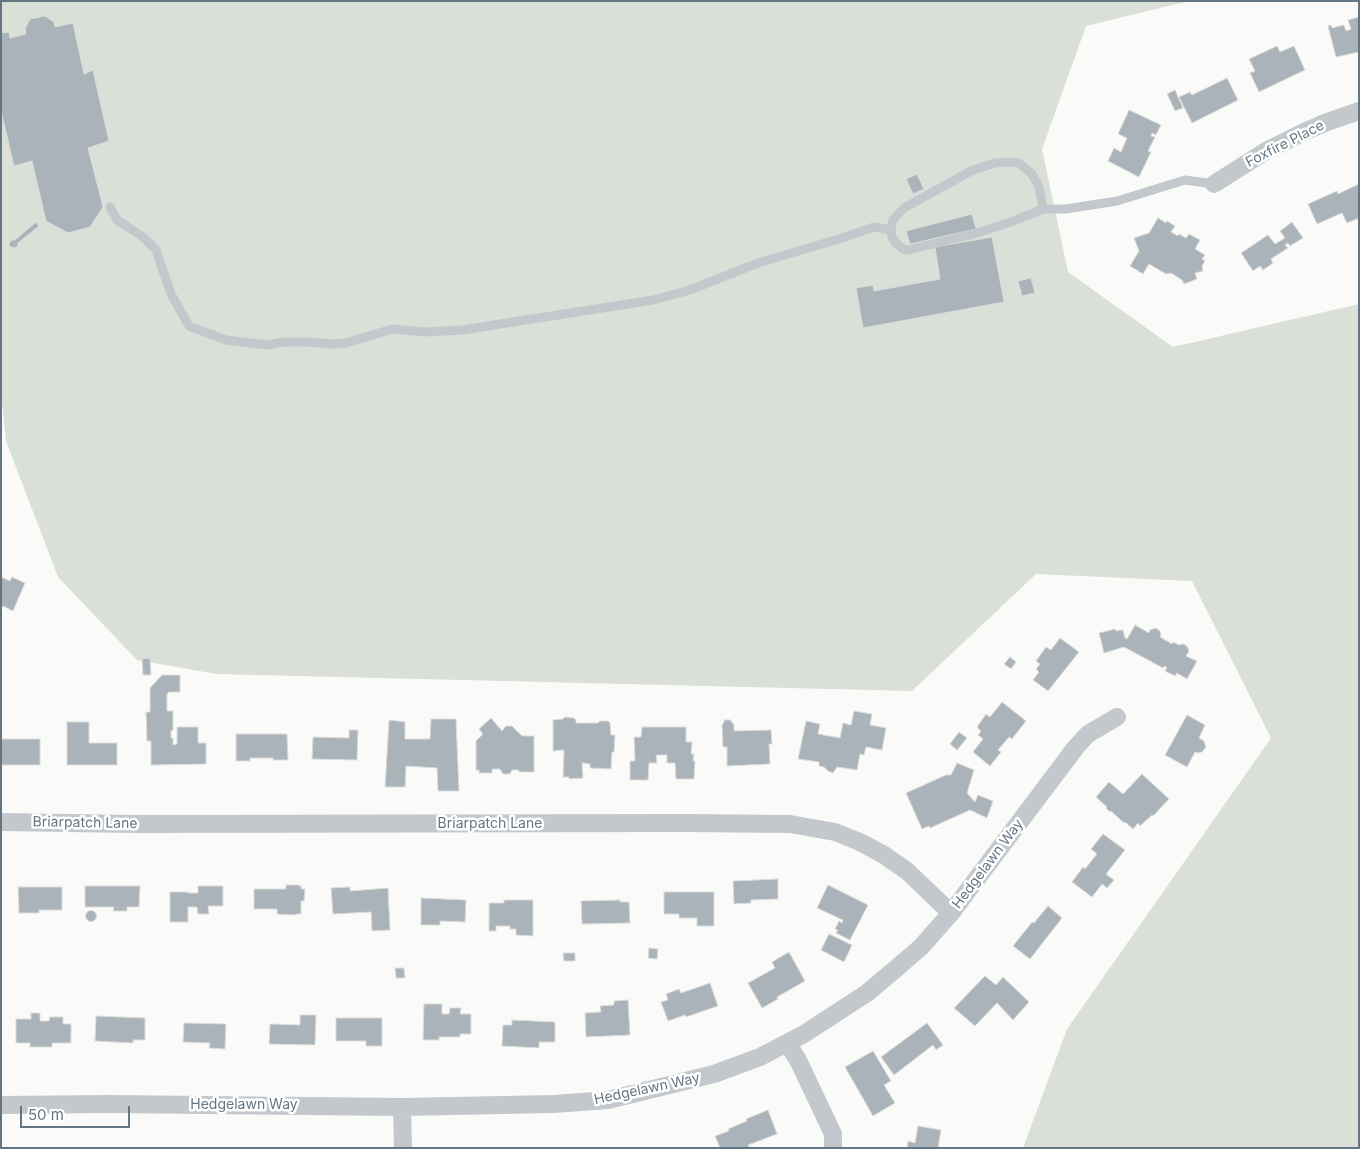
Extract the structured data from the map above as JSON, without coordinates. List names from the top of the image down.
{
  "streets": {
    "street": ["Foxfire Place", "Briarpatch Lane", "Hedgelawn Way"]
  },
  "crossings": [
    ["Briarpatch Lane", "Hedgelawn Way"]
  ],
  "scale_bar": "50 m"
}
